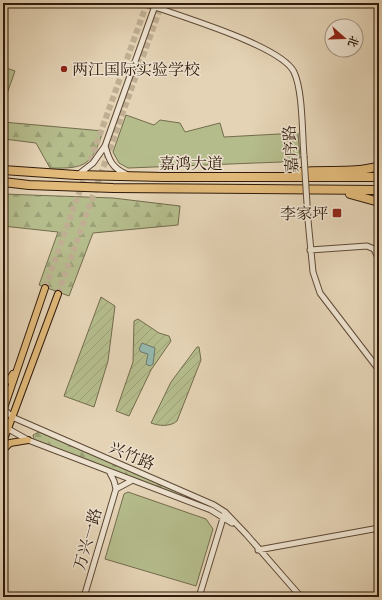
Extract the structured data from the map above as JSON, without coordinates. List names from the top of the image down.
{
  "streets": {
    "highway": ["嘉鸿大道"],
    "street": ["嘉序路", "兴竹路", "万兴一路"]
  },
  "places": {
    "other": ["两江国际实验学校"],
    "transit": ["李家坪"]
  },
  "north": "right"
}
